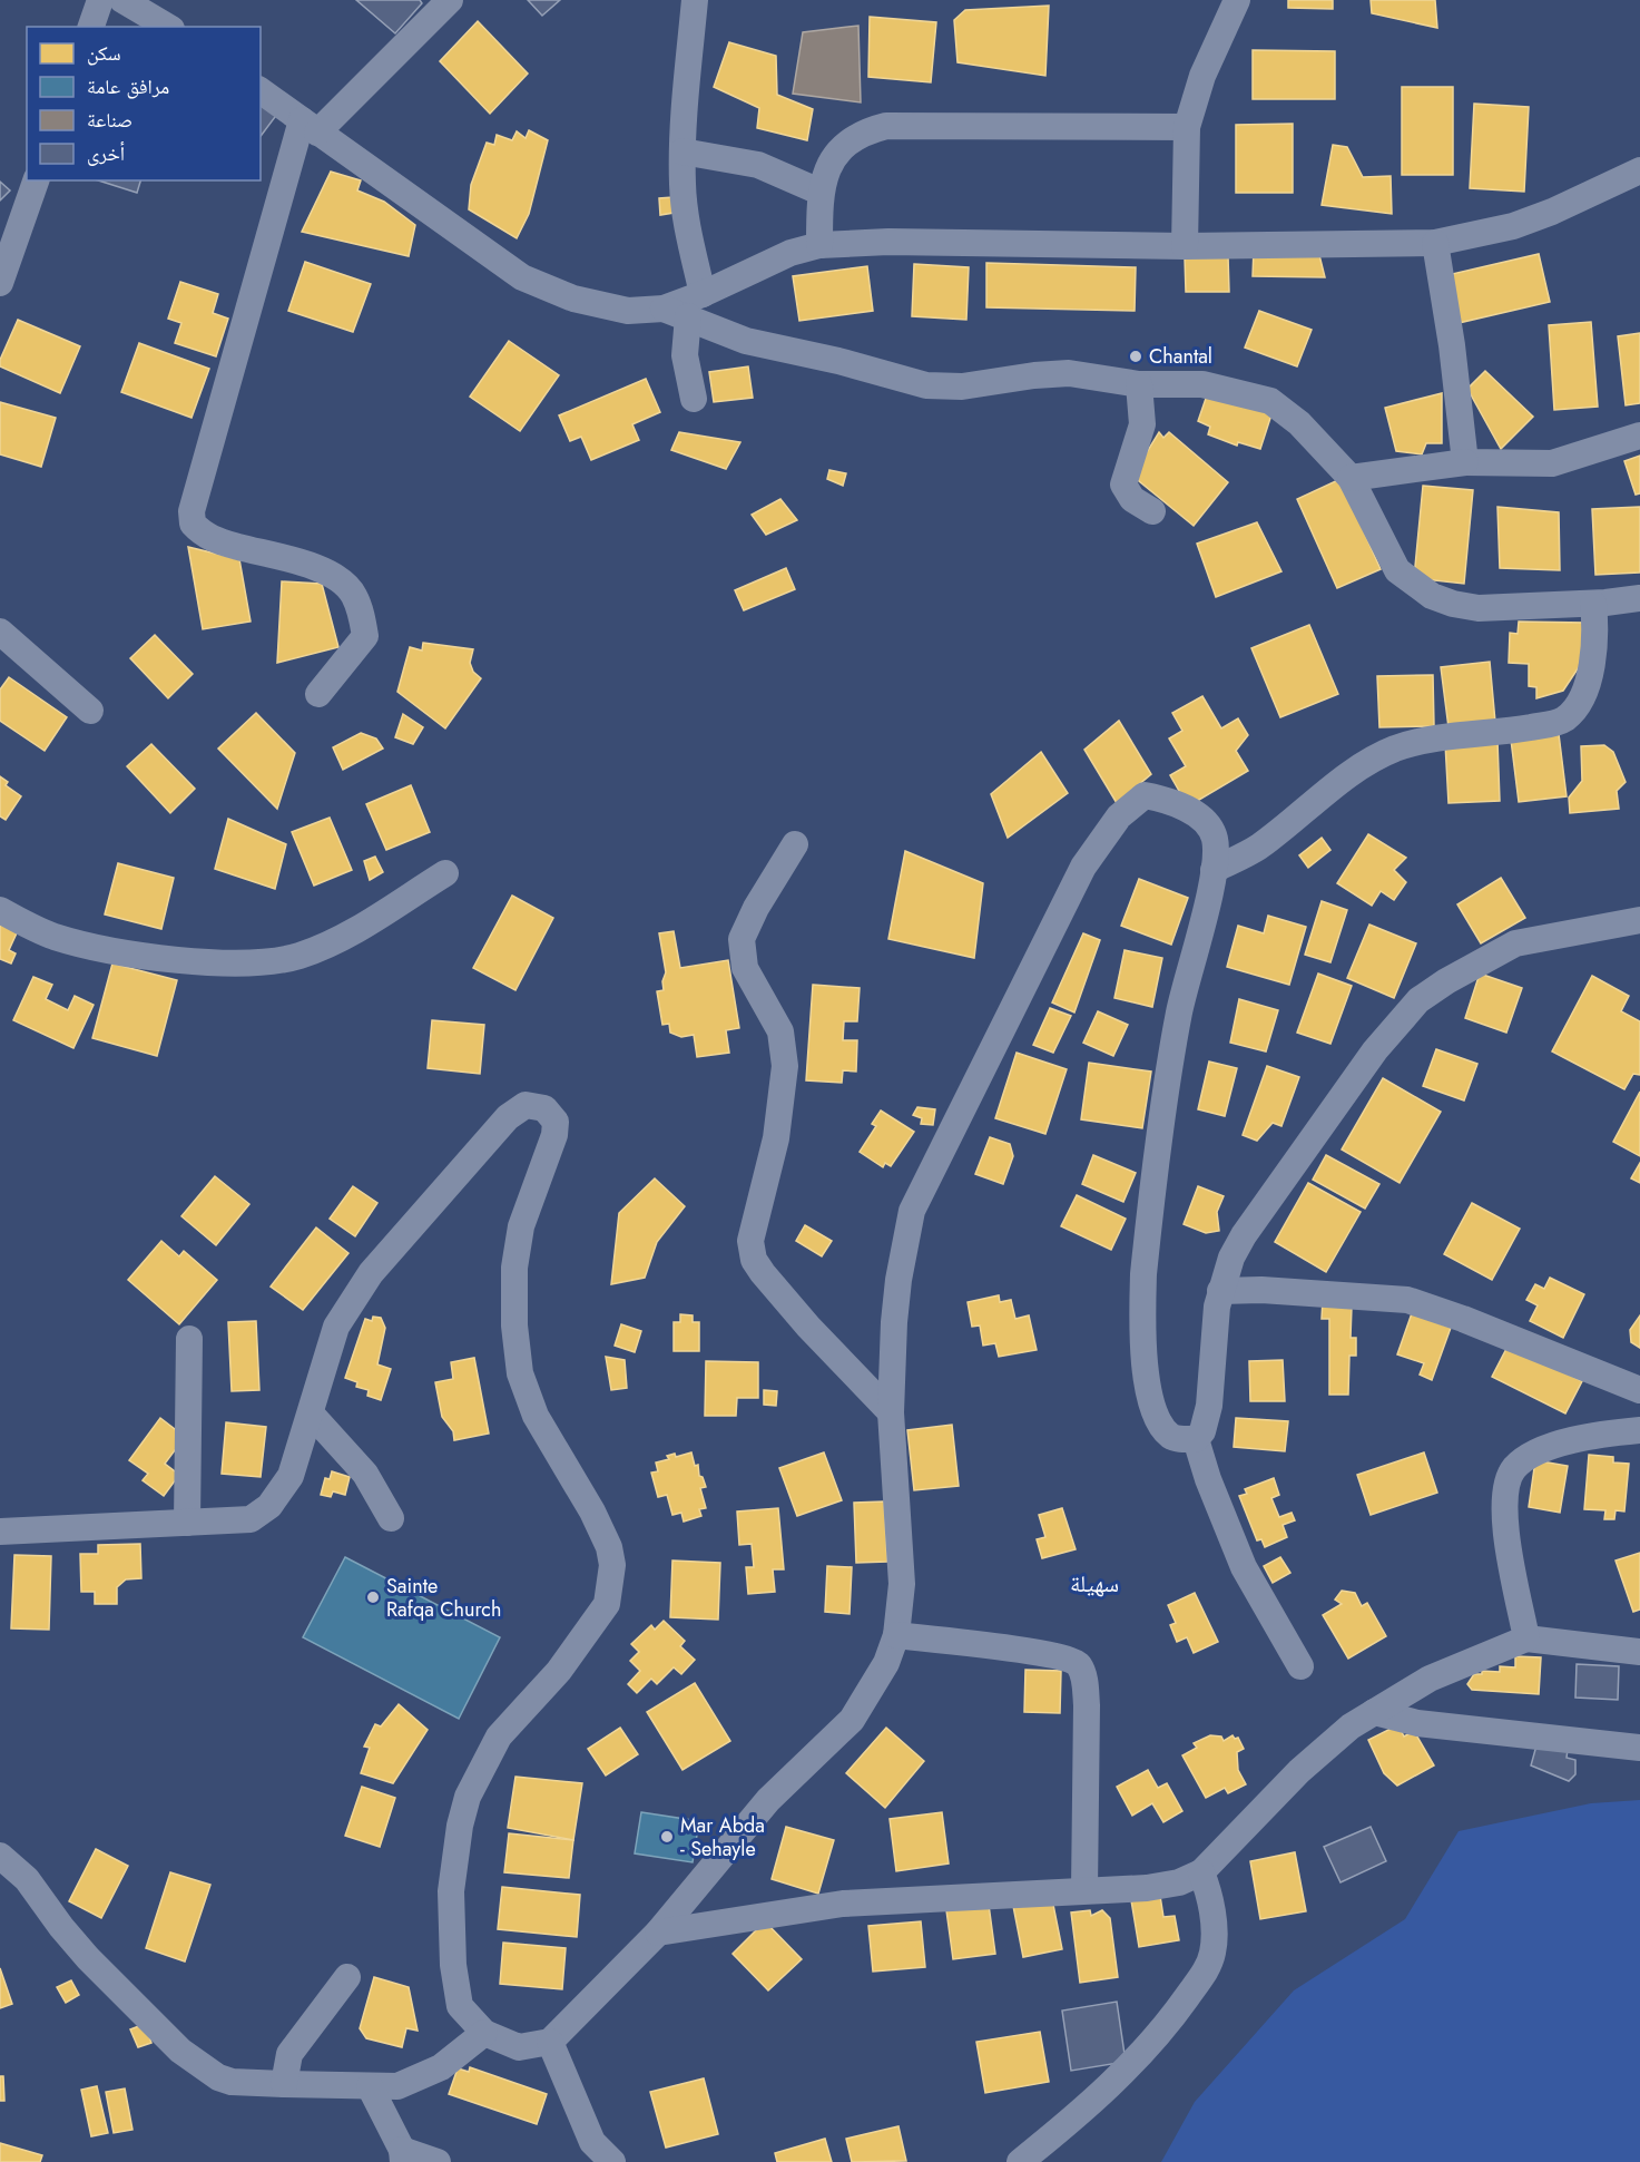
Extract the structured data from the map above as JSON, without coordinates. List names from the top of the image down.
{
  "districts": ["سهيلة"],
  "places": ["Chantal", "Sainte Rafqa Church", "Mar Abda - Sehayle"],
  "legend": [
    "سكن",
    "مرافق عامة",
    "صناعة",
    "أخرى"
  ]
}
